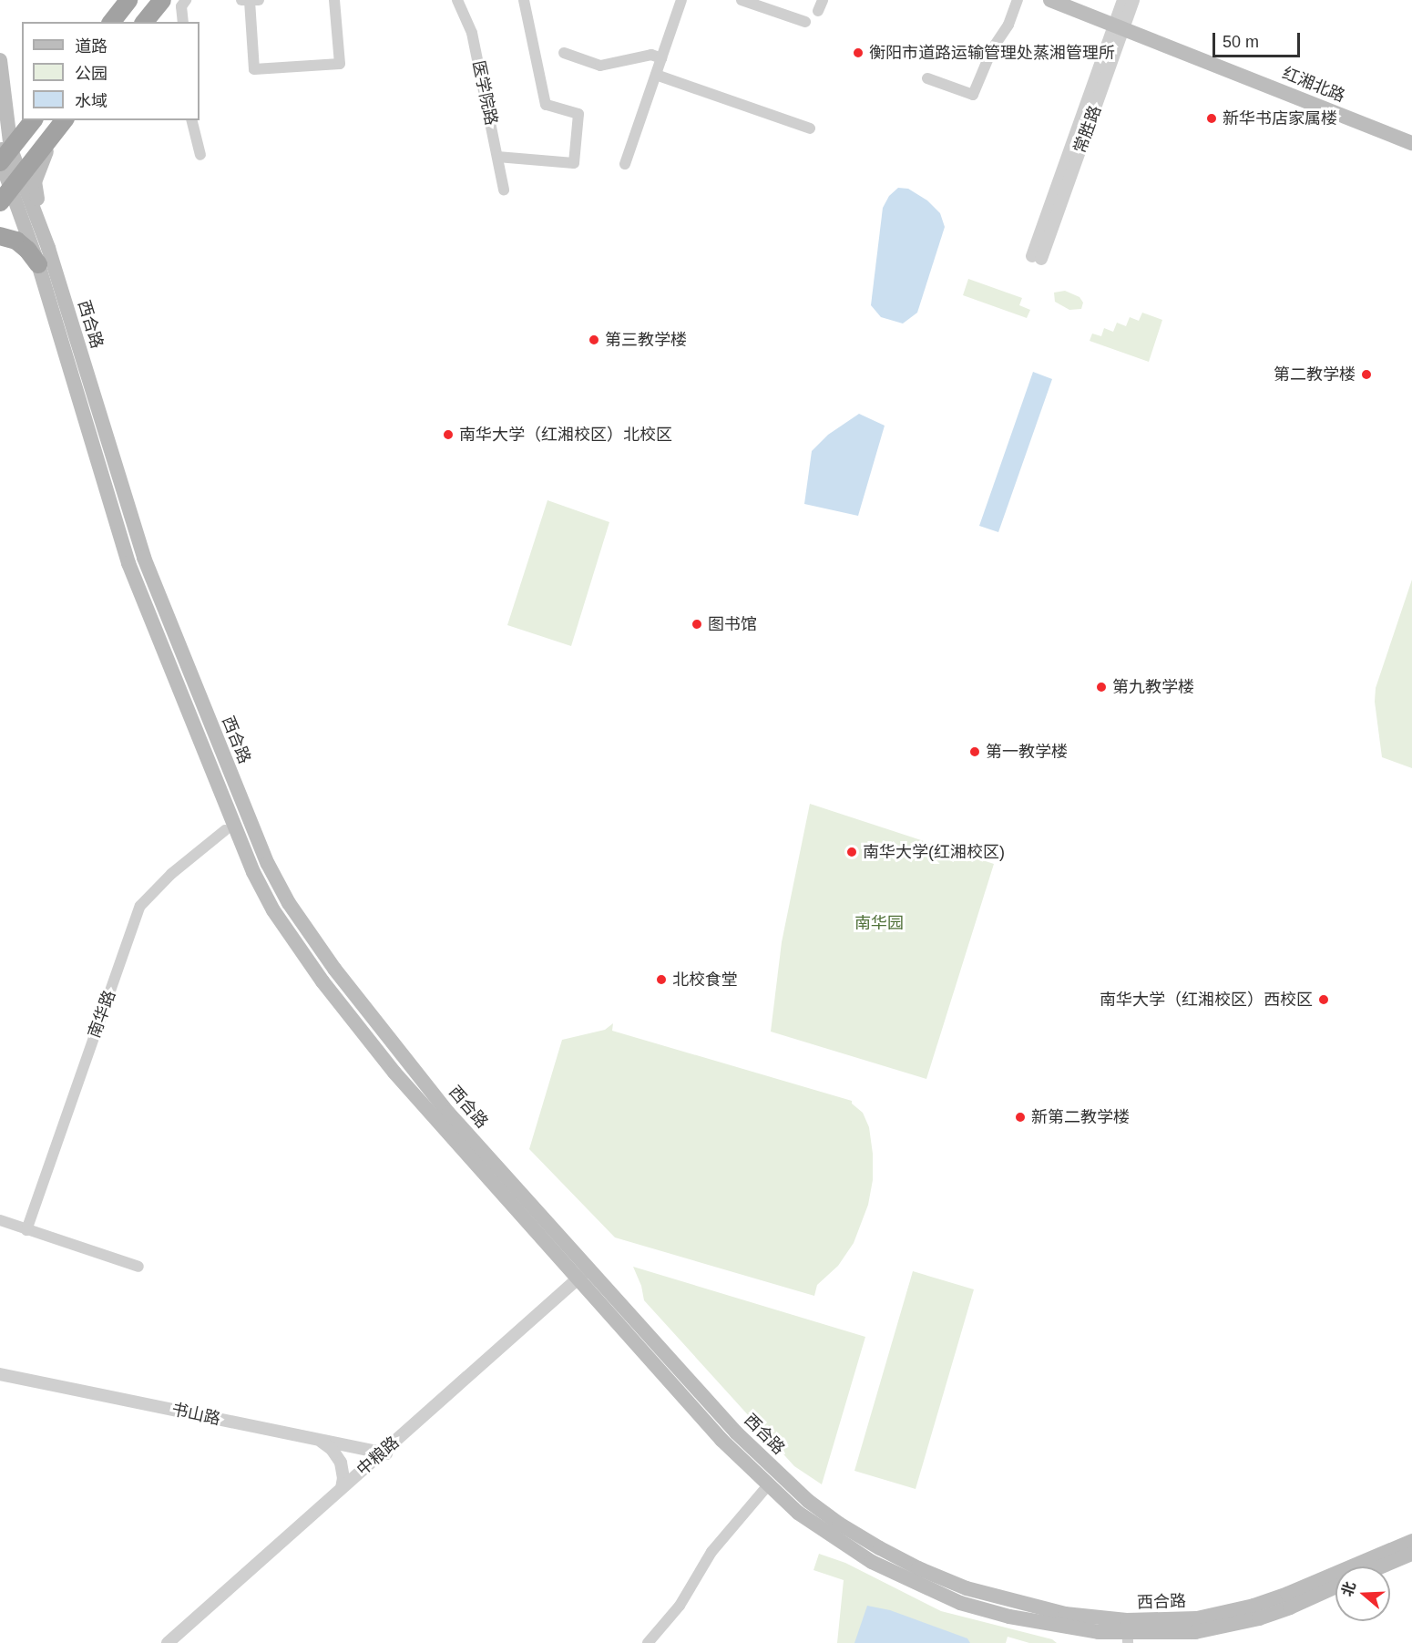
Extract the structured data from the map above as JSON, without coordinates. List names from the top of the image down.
{
  "streets": {
    "main road": ["红湘北路", "西合路"],
    "street": [
      "医学院路",
      "常胜路",
      "南华路",
      "书山路",
      "中粮路"
    ]
  },
  "crossings": [
    ["红湘北路", "常胜路"],
    ["西合路", "中粮路"],
    ["书山路", "中粮路"]
  ],
  "parks": ["南华园"],
  "places": [
    "衡阳市道路运输管理处蒸湘管理所",
    "新华书店家属楼",
    "第三教学楼",
    "第二教学楼",
    "南华大学（红湘校区）北校区",
    "图书馆",
    "第九教学楼",
    "第一教学楼",
    "南华大学(红湘校区)",
    "北校食堂",
    "南华大学（红湘校区）西校区",
    "新第二教学楼"
  ],
  "legend": ["道路", "公园", "水域"],
  "scale_bar": "50 m",
  "north": "left"
}
